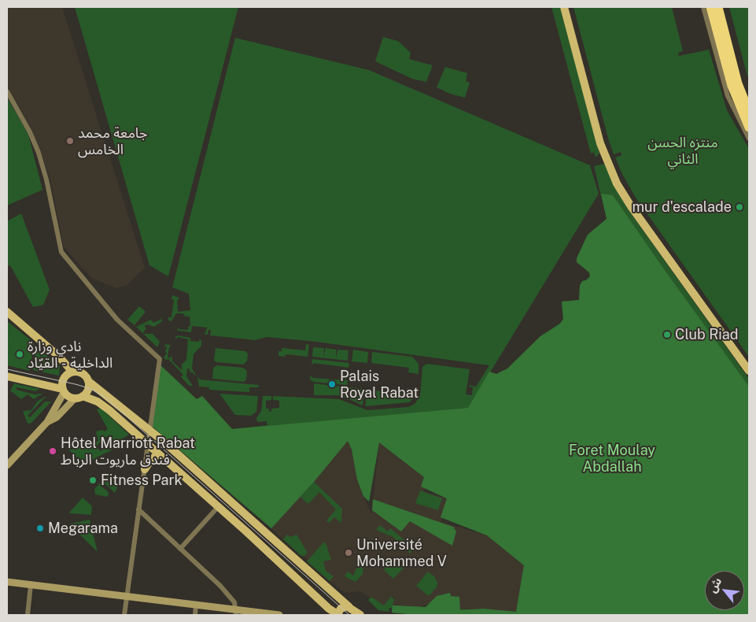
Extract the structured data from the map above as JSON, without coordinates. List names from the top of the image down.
{
  "parks": ["منتزه الحسن الثاني", "Foret Moulay Abdallah"],
  "places": [
    "جامعة محمد الخامس",
    "mur d'escalade",
    "Club Riad",
    "نادي وزارة الداخلية - القيّاد",
    "Palais Royal Rabat",
    "Hôtel Marriott Rabat فندق ماريوت الرباط",
    "Fitness Park",
    "Megarama",
    "Université Mohammed V"
  ],
  "north": "top left"
}
